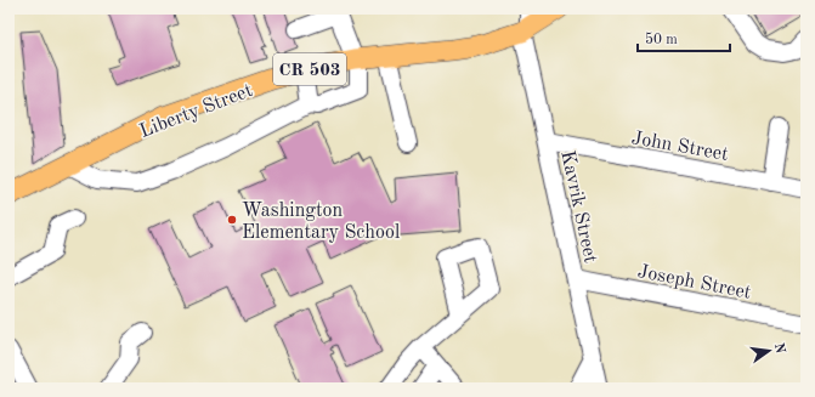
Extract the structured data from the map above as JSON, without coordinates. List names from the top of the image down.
{
  "streets": {
    "main road": ["CR 503", "Liberty Street"],
    "street": ["John Street", "Kavrik Street", "Joseph Street"]
  },
  "crossings": [
    ["Liberty Street", "Kavrik Street"],
    ["John Street", "Kavrik Street"],
    ["Kavrik Street", "Joseph Street"]
  ],
  "places": ["Washington Elementary School"],
  "scale_bar": "50 m",
  "north": "right"
}
